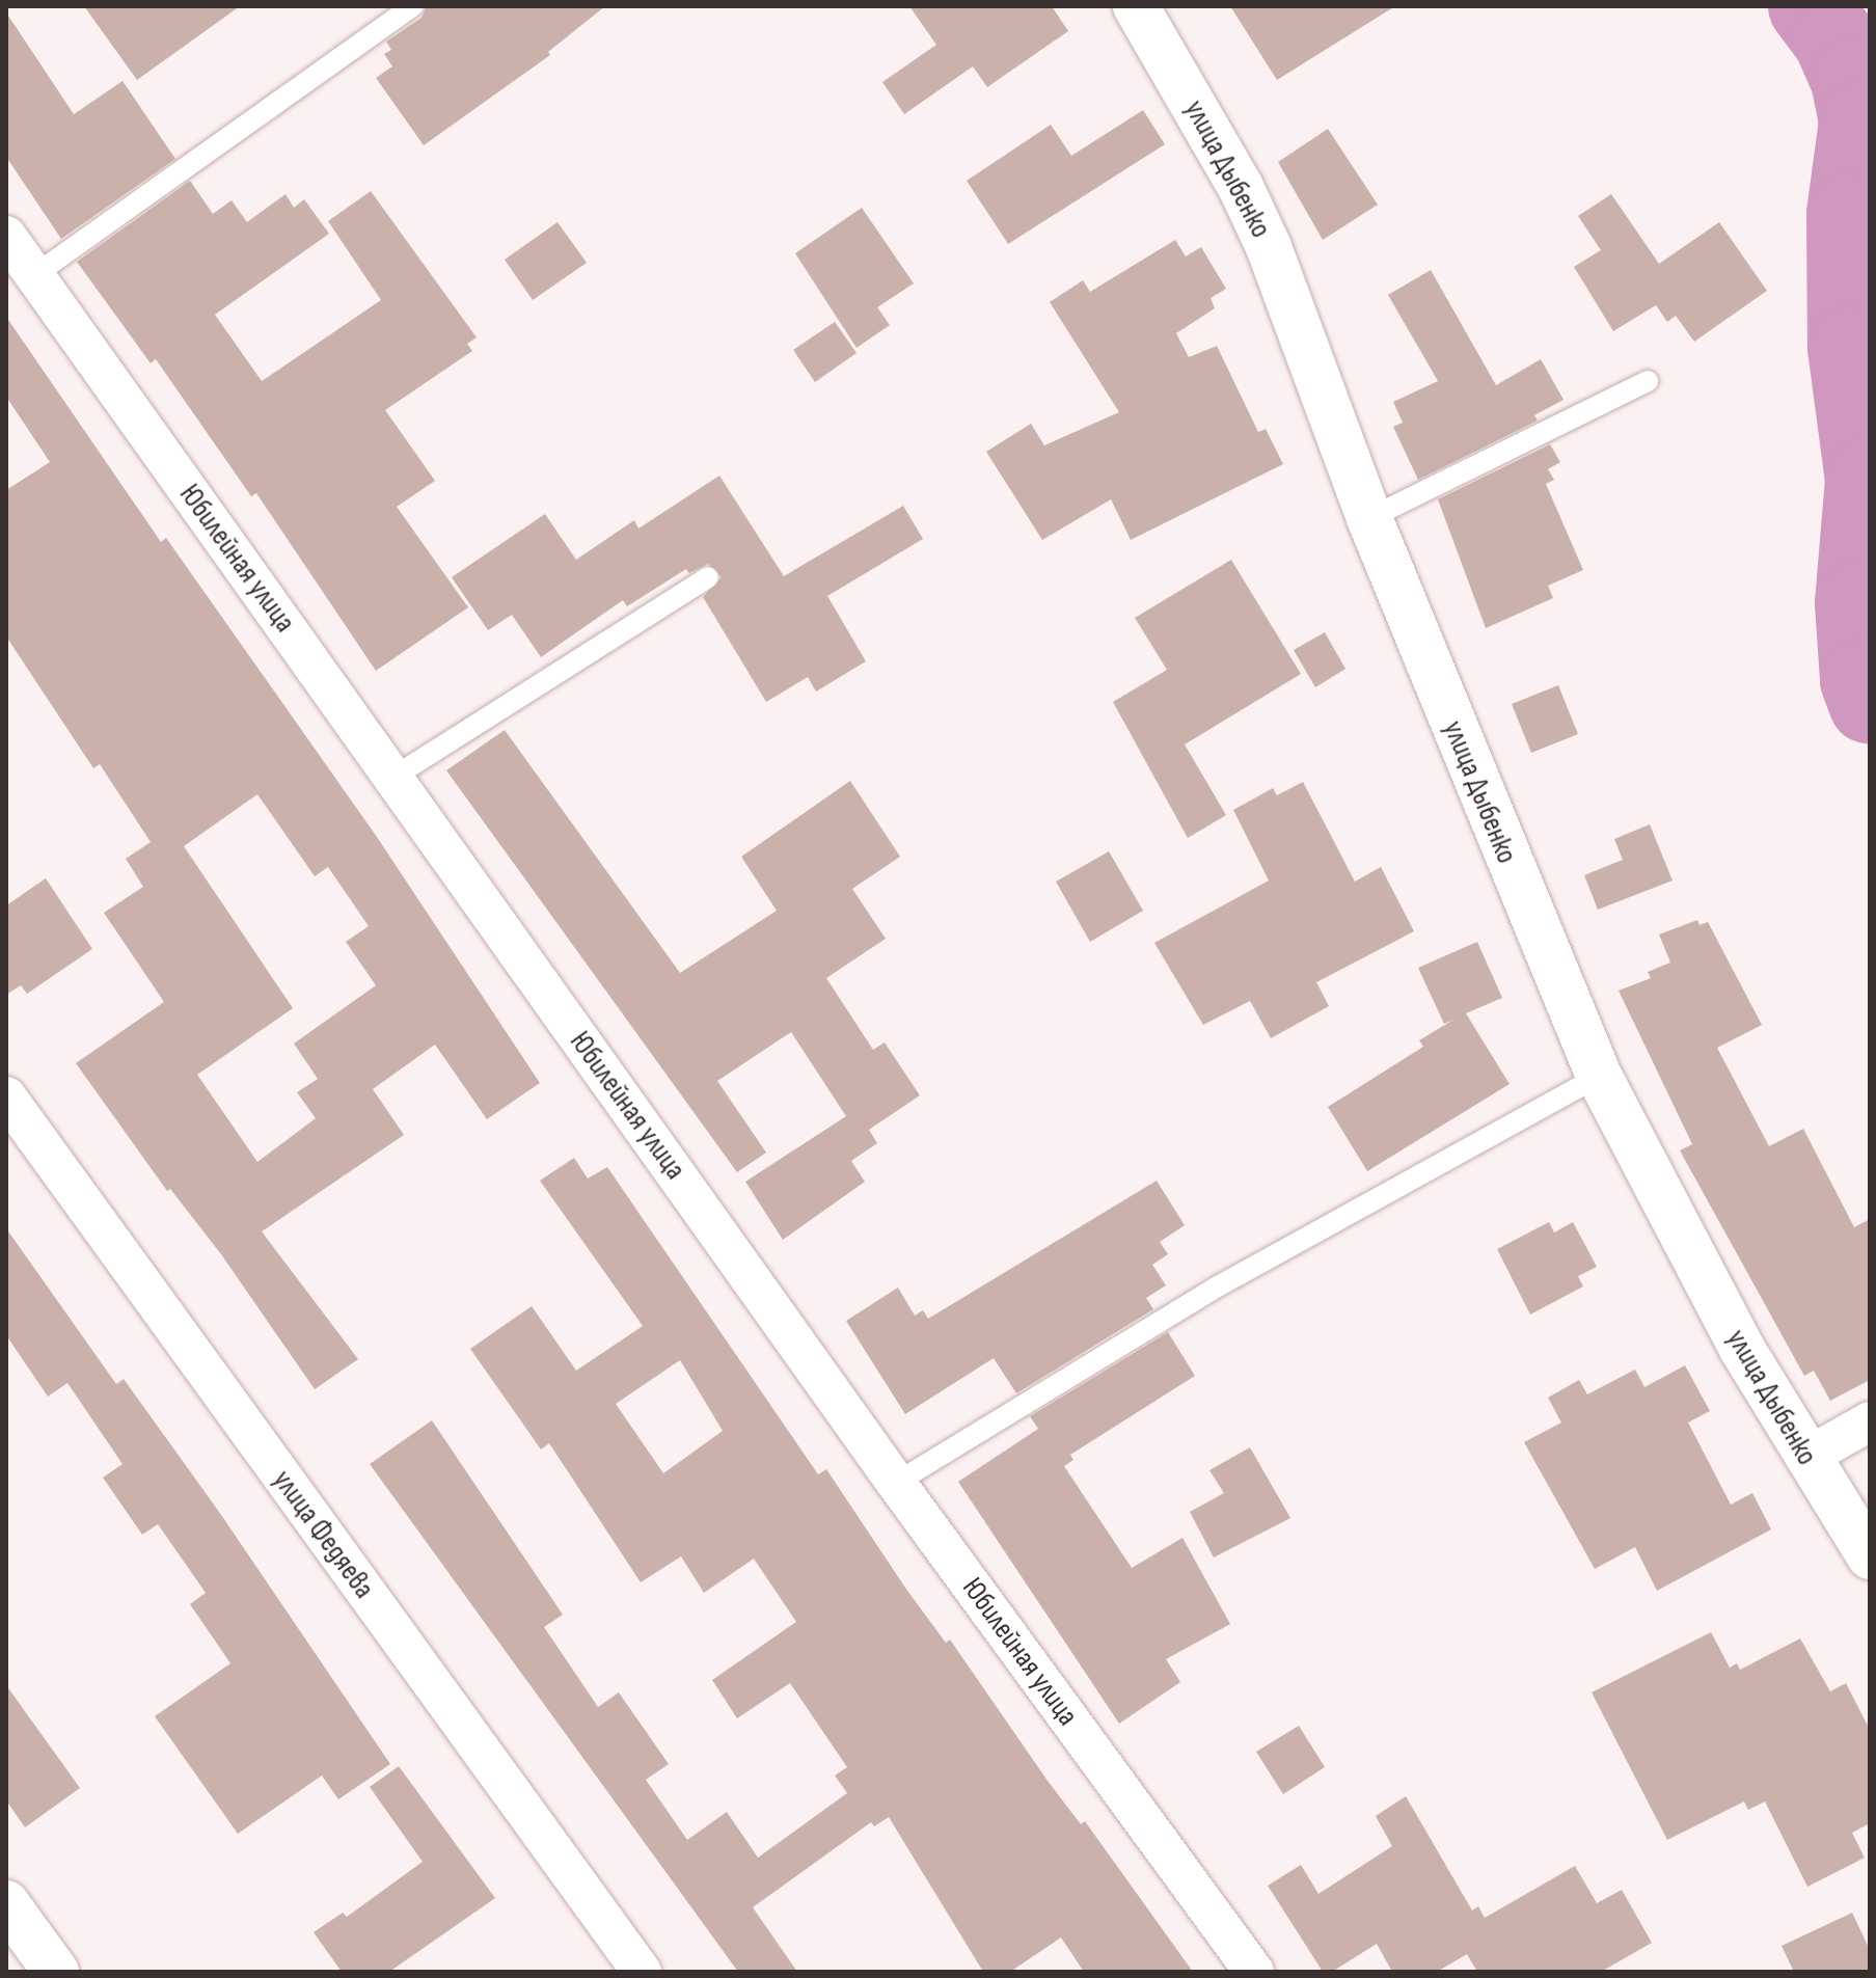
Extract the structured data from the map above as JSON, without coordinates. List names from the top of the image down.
{
  "streets": {
    "main road": ["улица Дыбенко"],
    "street": ["Юбилейная улица", "улица Федяева"]
  }
}
